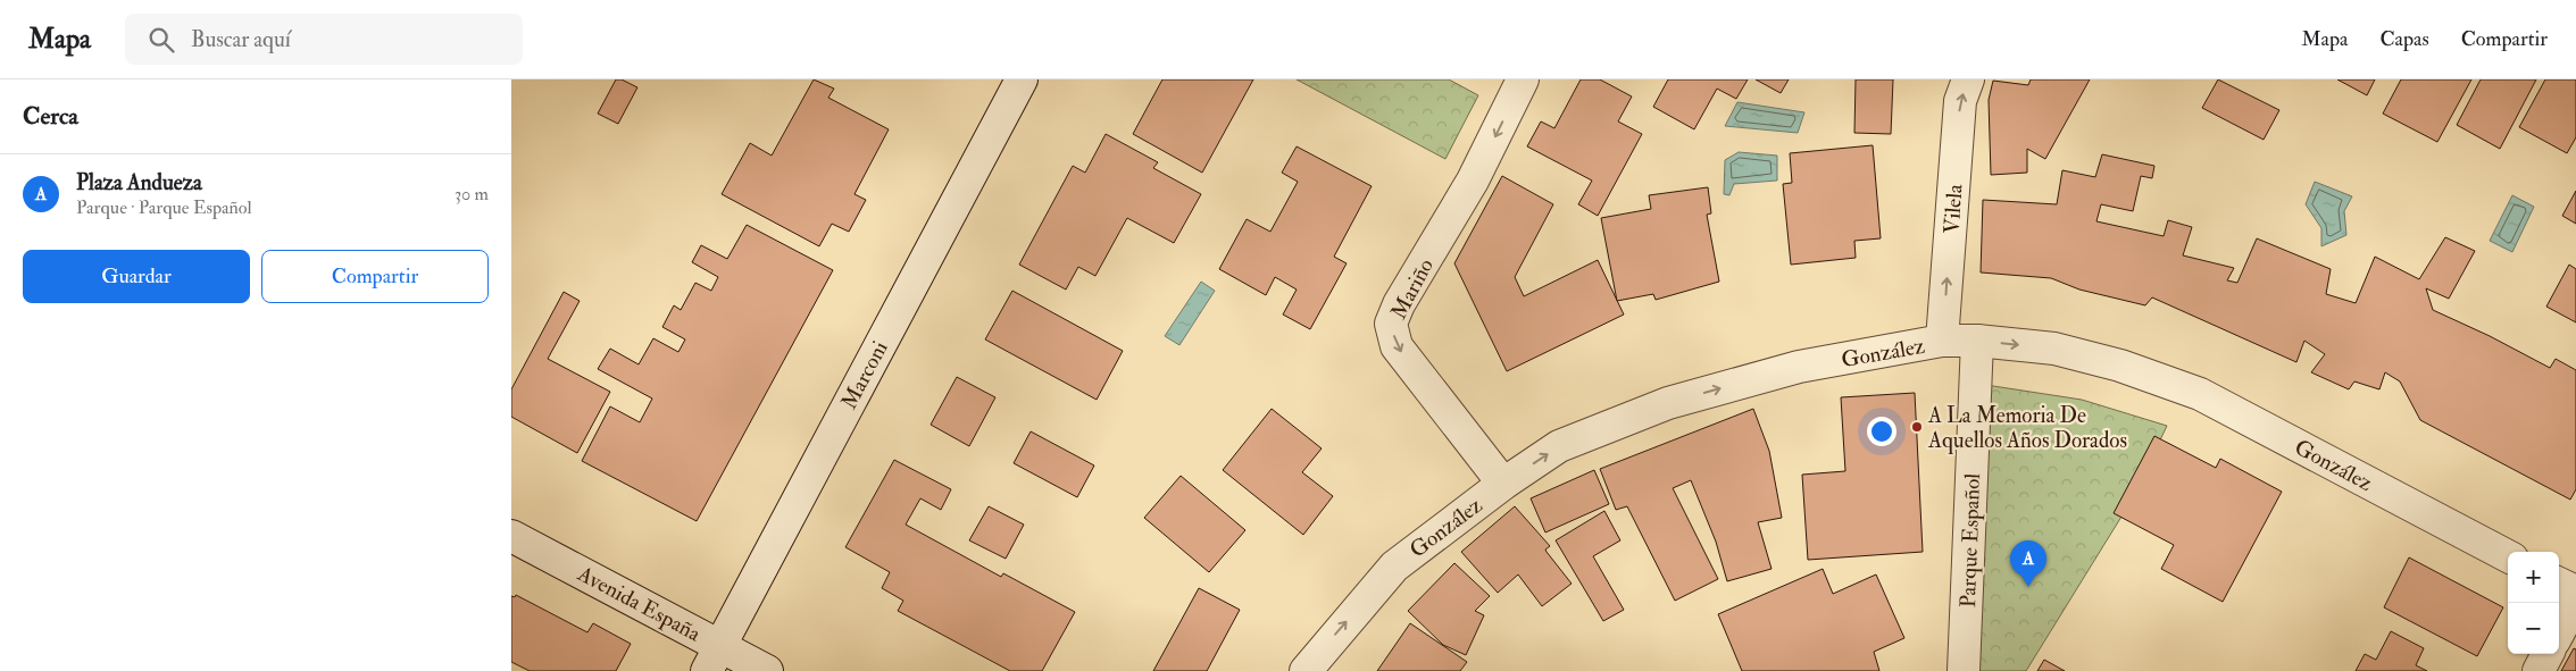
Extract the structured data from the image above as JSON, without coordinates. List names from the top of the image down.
{
  "streets": {
    "street": [
      "Vilela",
      "Mariño",
      "González",
      "Marconi",
      "Parque Español",
      "Avenida España"
    ]
  },
  "crossings": [
    ["Vilela", "González"],
    ["Mariño", "González"],
    ["González", "Parque Español"],
    ["Marconi", "Avenida España"]
  ],
  "one_way": ["Vilela", "Mariño", "González"],
  "places": ["A La Memoria De Aquellos Años Dorados"],
  "page": {
    "header": "Mapa",
    "search": "Buscar aquí",
    "nav": ["Mapa", "Capas", "Compartir"],
    "heading": "Cerca",
    "list": [
      {
        "mark": "A",
        "name": "Plaza Andueza",
        "note": "Parque · Parque Español",
        "value": "30 m"
      }
    ],
    "buttons": ["Guardar", "Compartir"],
    "pins": "A",
    "map_buttons": ["+", "−"]
  }
}
